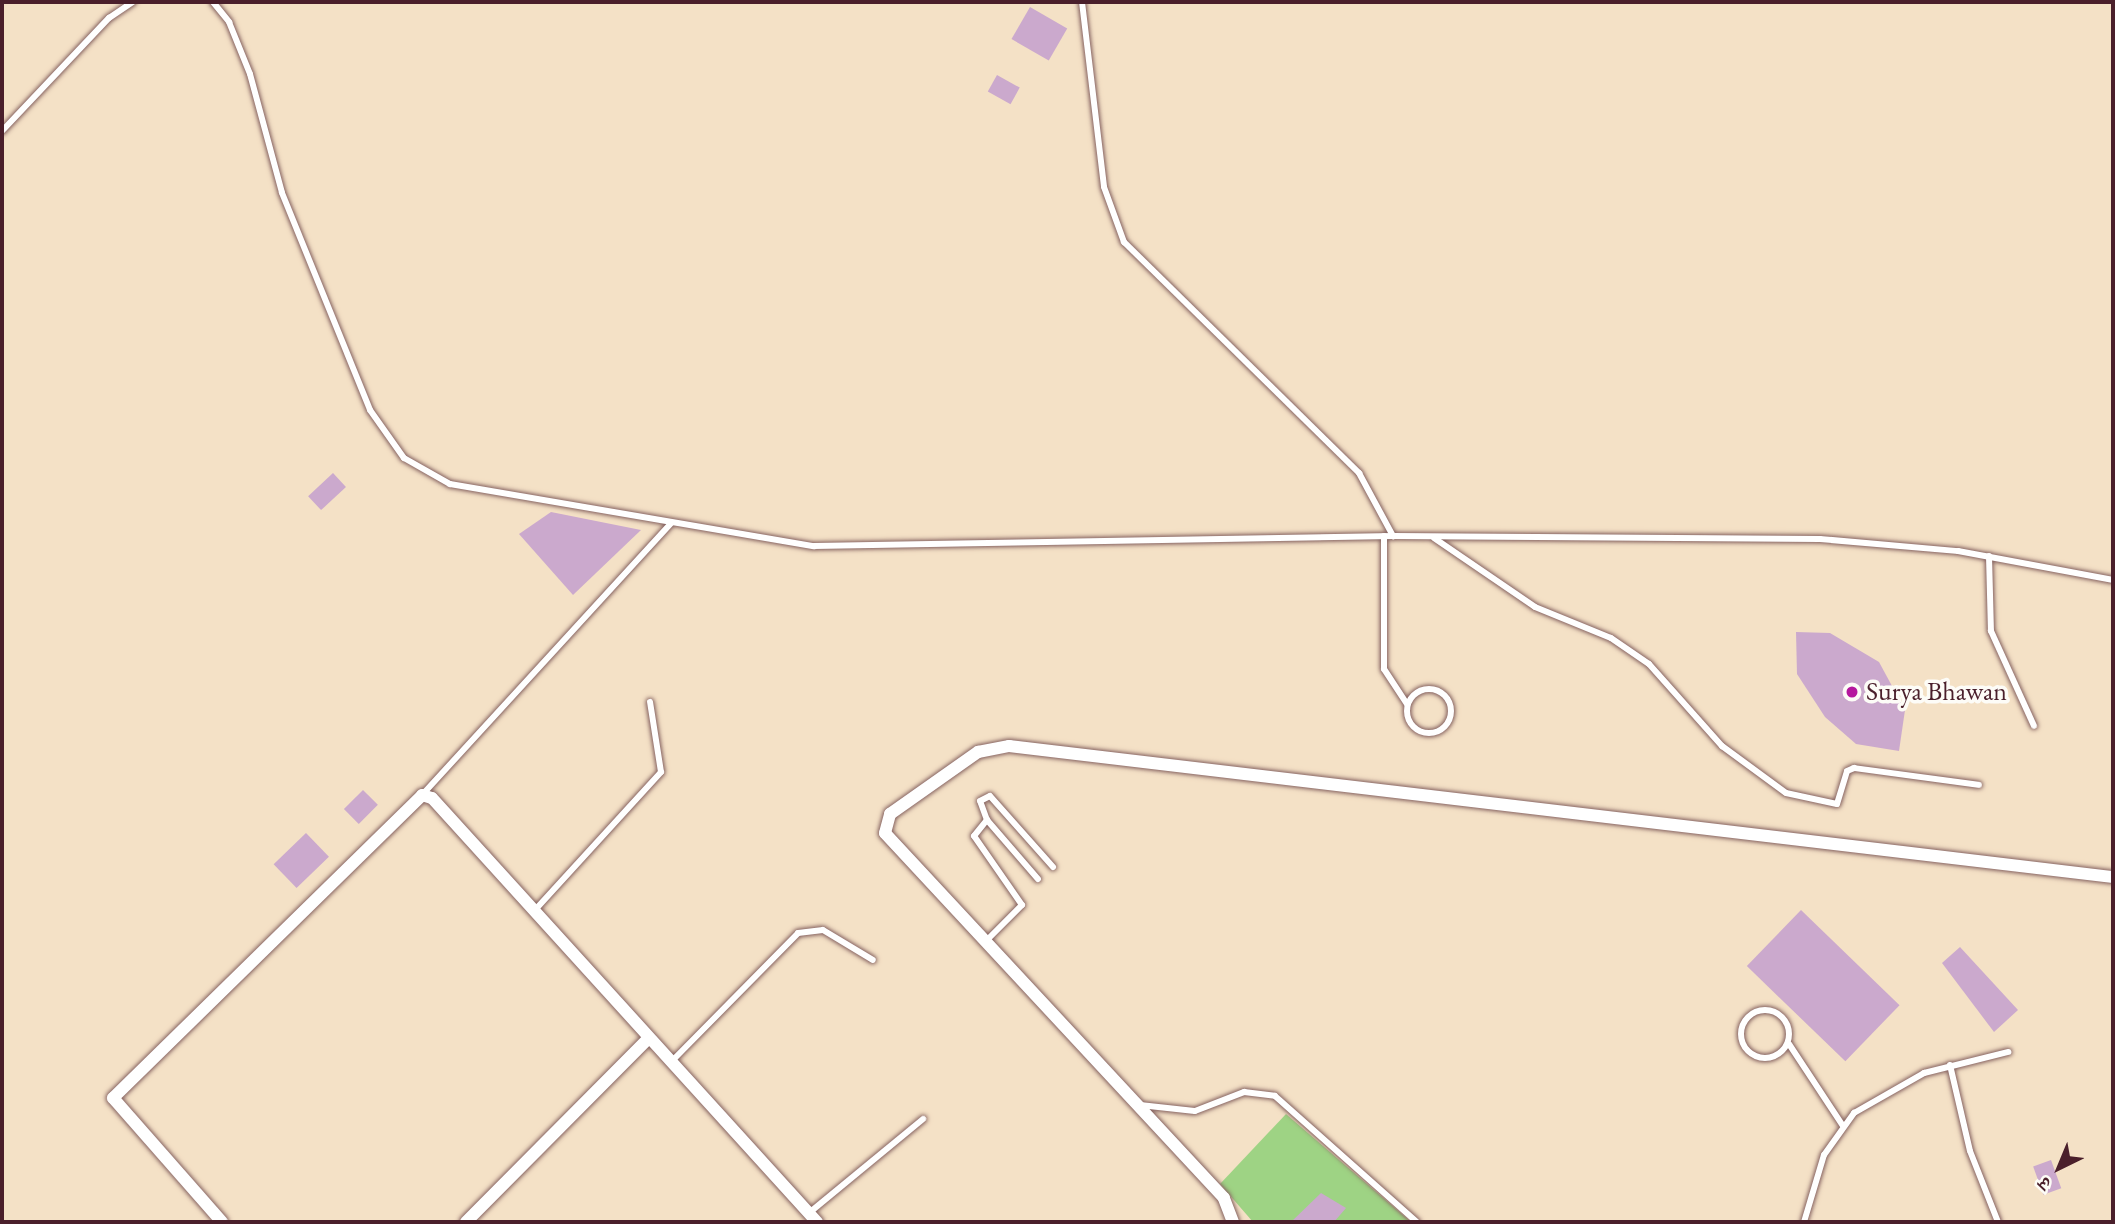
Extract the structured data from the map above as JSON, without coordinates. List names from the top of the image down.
{
  "places": ["Surya Bhawan"],
  "north": "bottom left"
}
